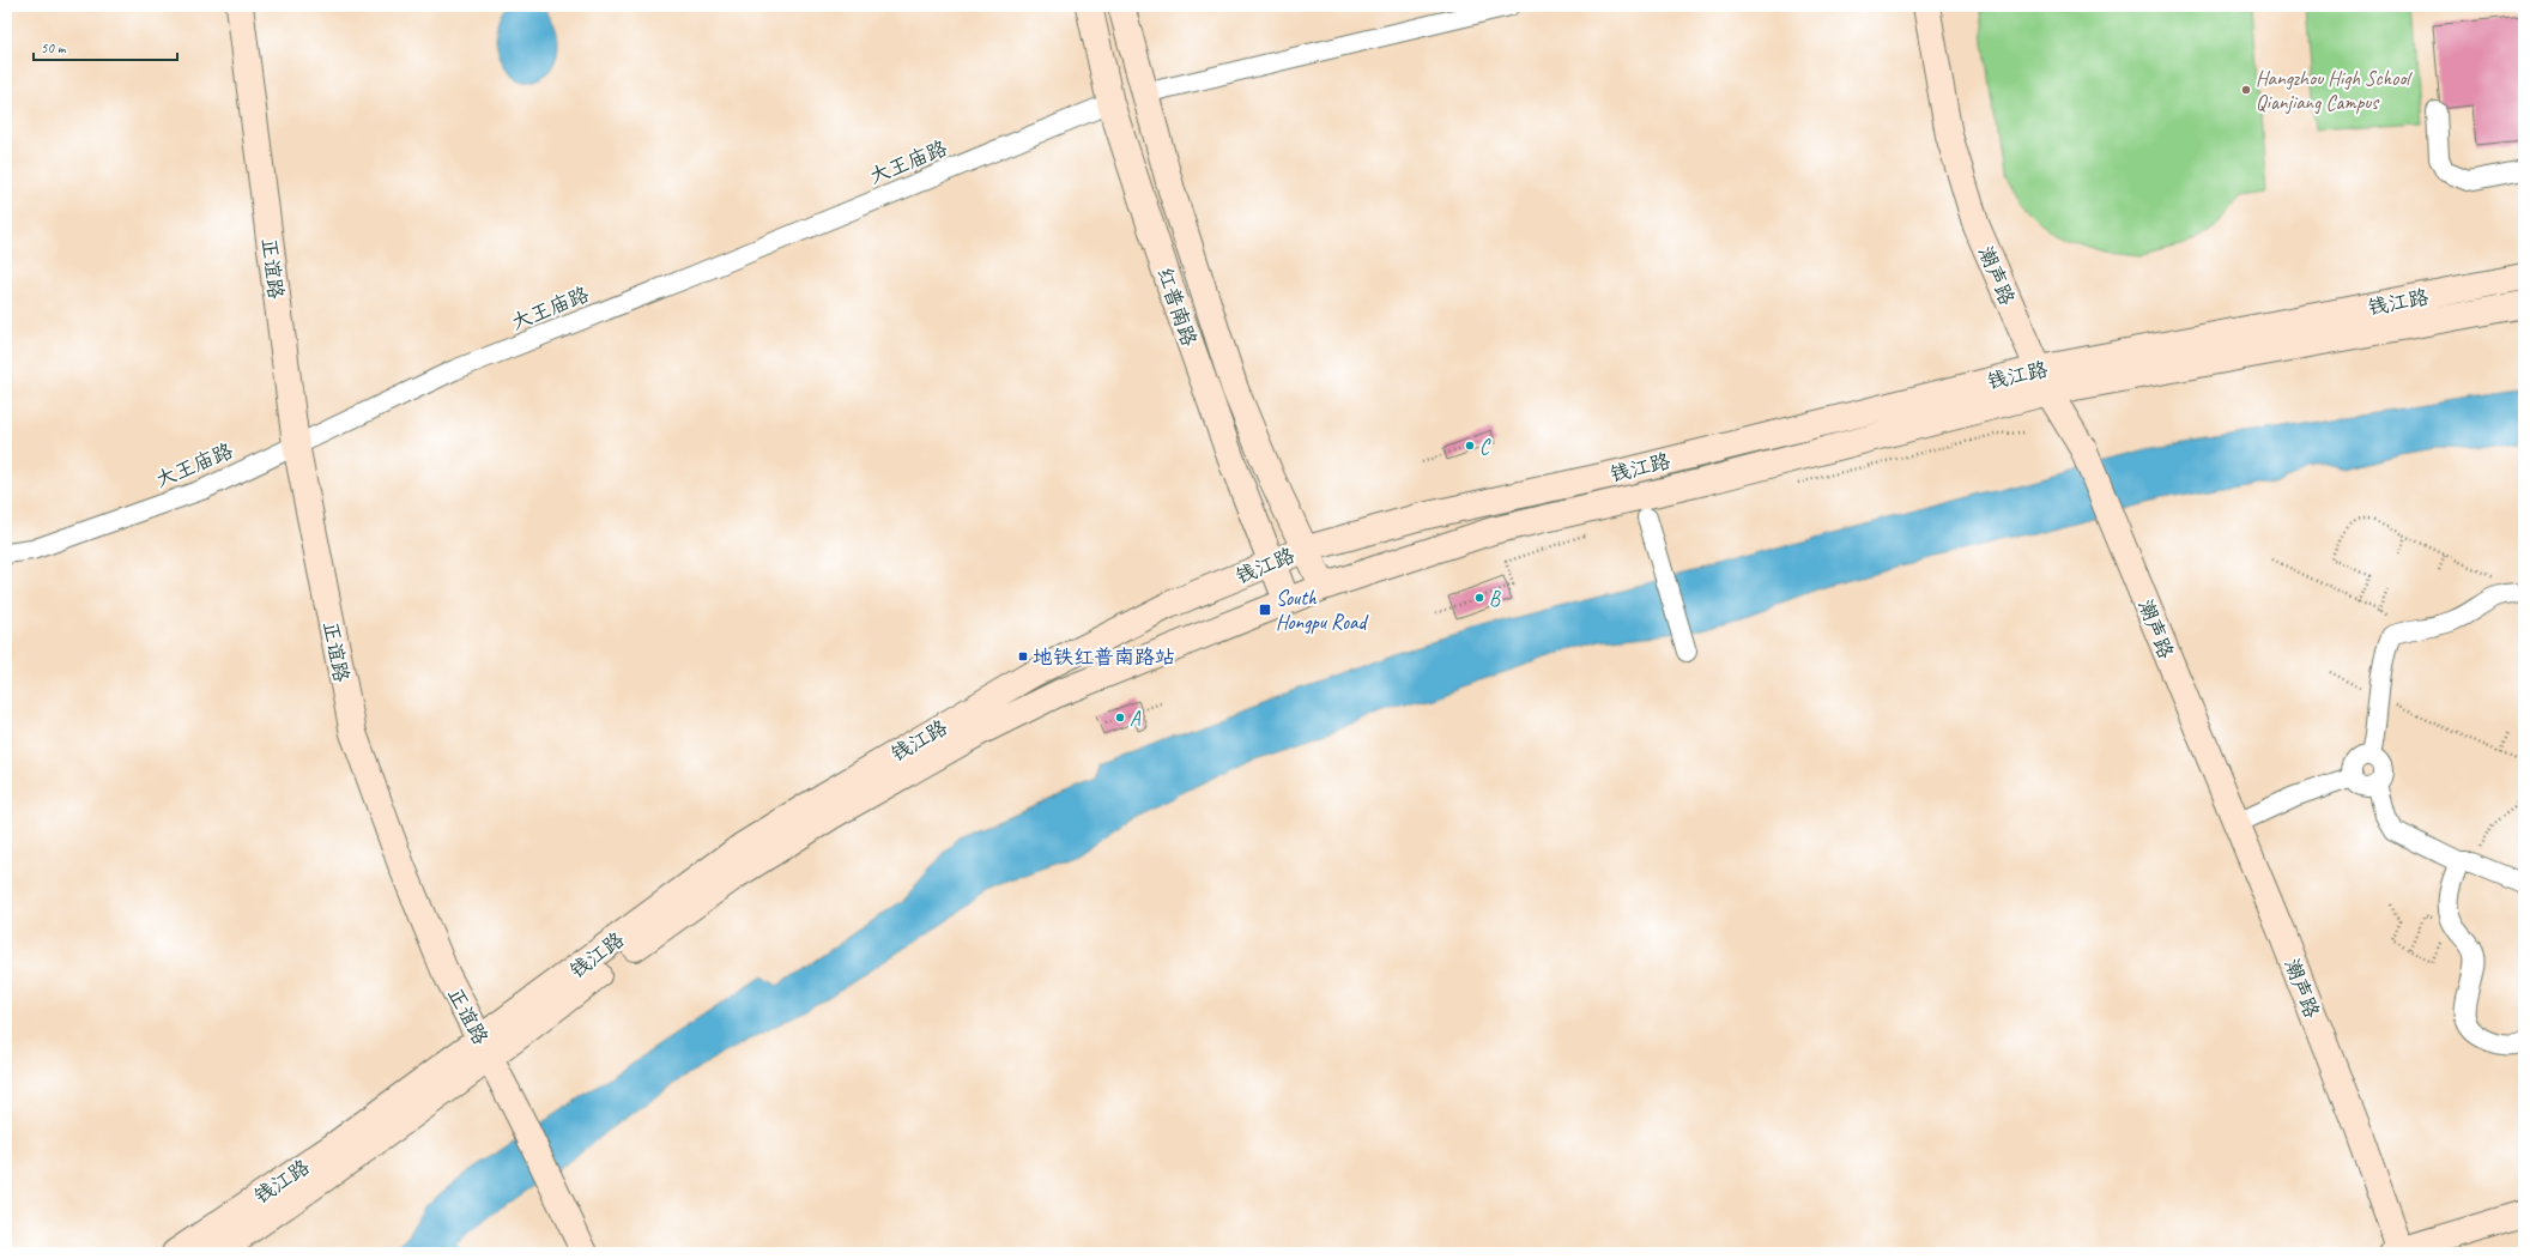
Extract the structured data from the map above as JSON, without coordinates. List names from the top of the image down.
{
  "streets": {
    "main road": [
      "正谊路",
      "潮声路",
      "钱江路",
      "红普南路"
    ],
    "street": ["大王庙路"]
  },
  "crossings": [
    ["大王庙路", "正谊路"],
    ["大王庙路", "红普南路"],
    ["正谊路", "钱江路"],
    ["潮声路", "钱江路"],
    ["钱江路", "红普南路"]
  ],
  "places": {
    "other": [
      "Hangzhou High School Qianjiang Campus",
      "C",
      "B",
      "A"
    ],
    "transit": ["South Hongpu Road", "地铁红普南路站"]
  },
  "scale_bar": "50 m"
}
